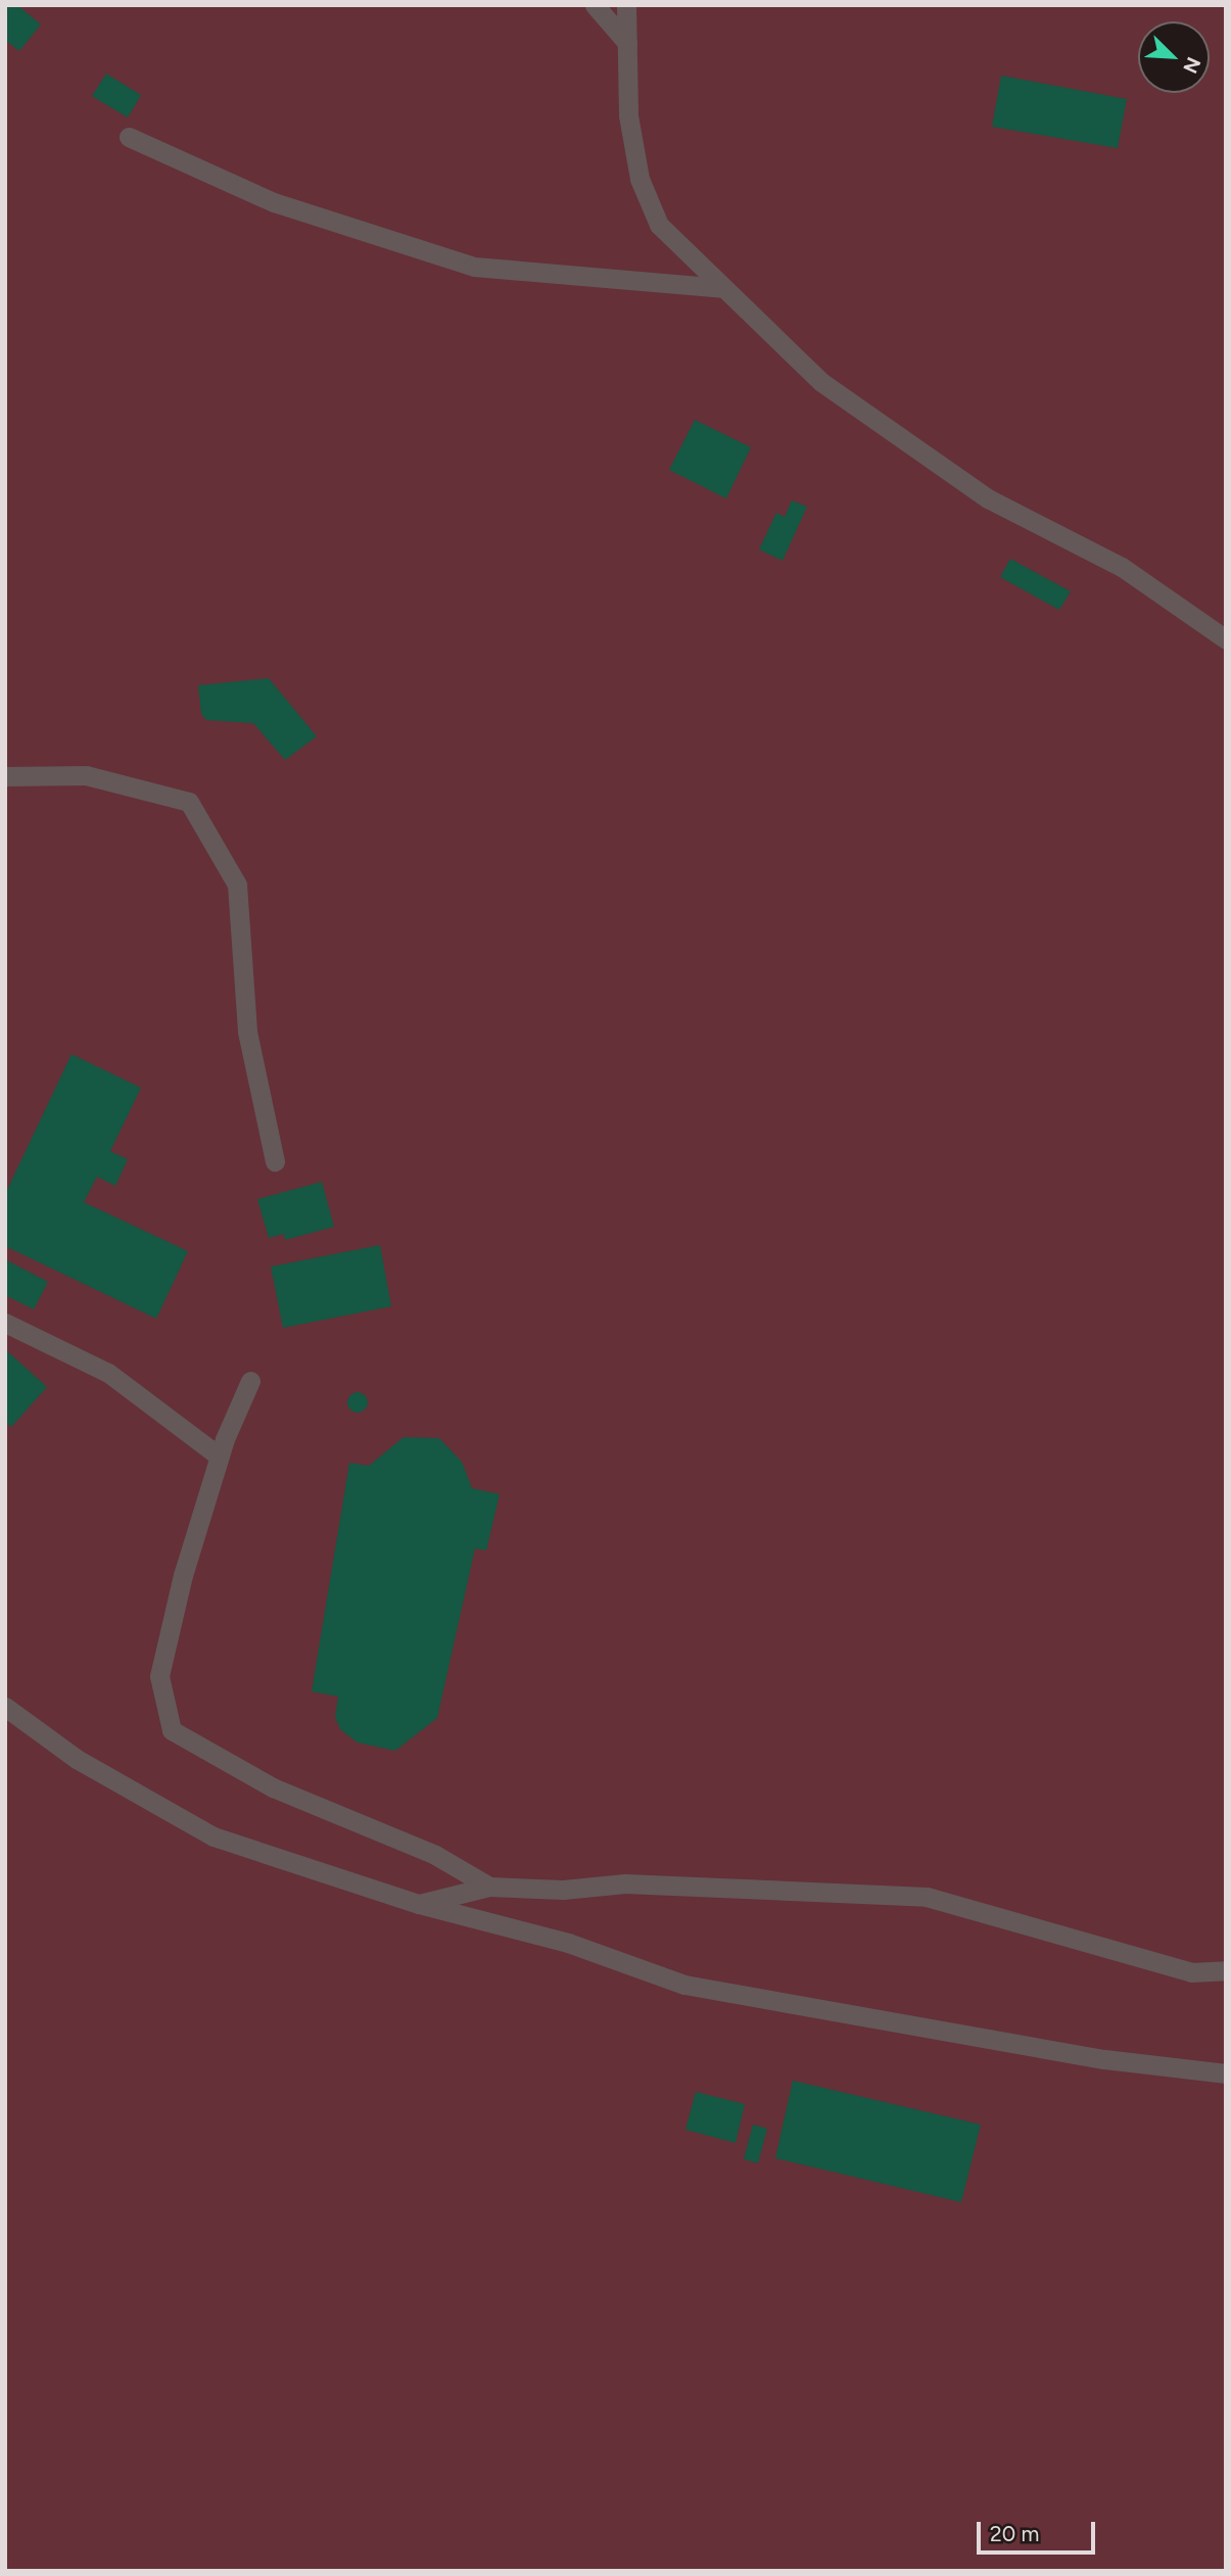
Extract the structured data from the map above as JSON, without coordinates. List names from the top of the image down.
{
  "scale_bar": "20 m",
  "north": "bottom right"
}
